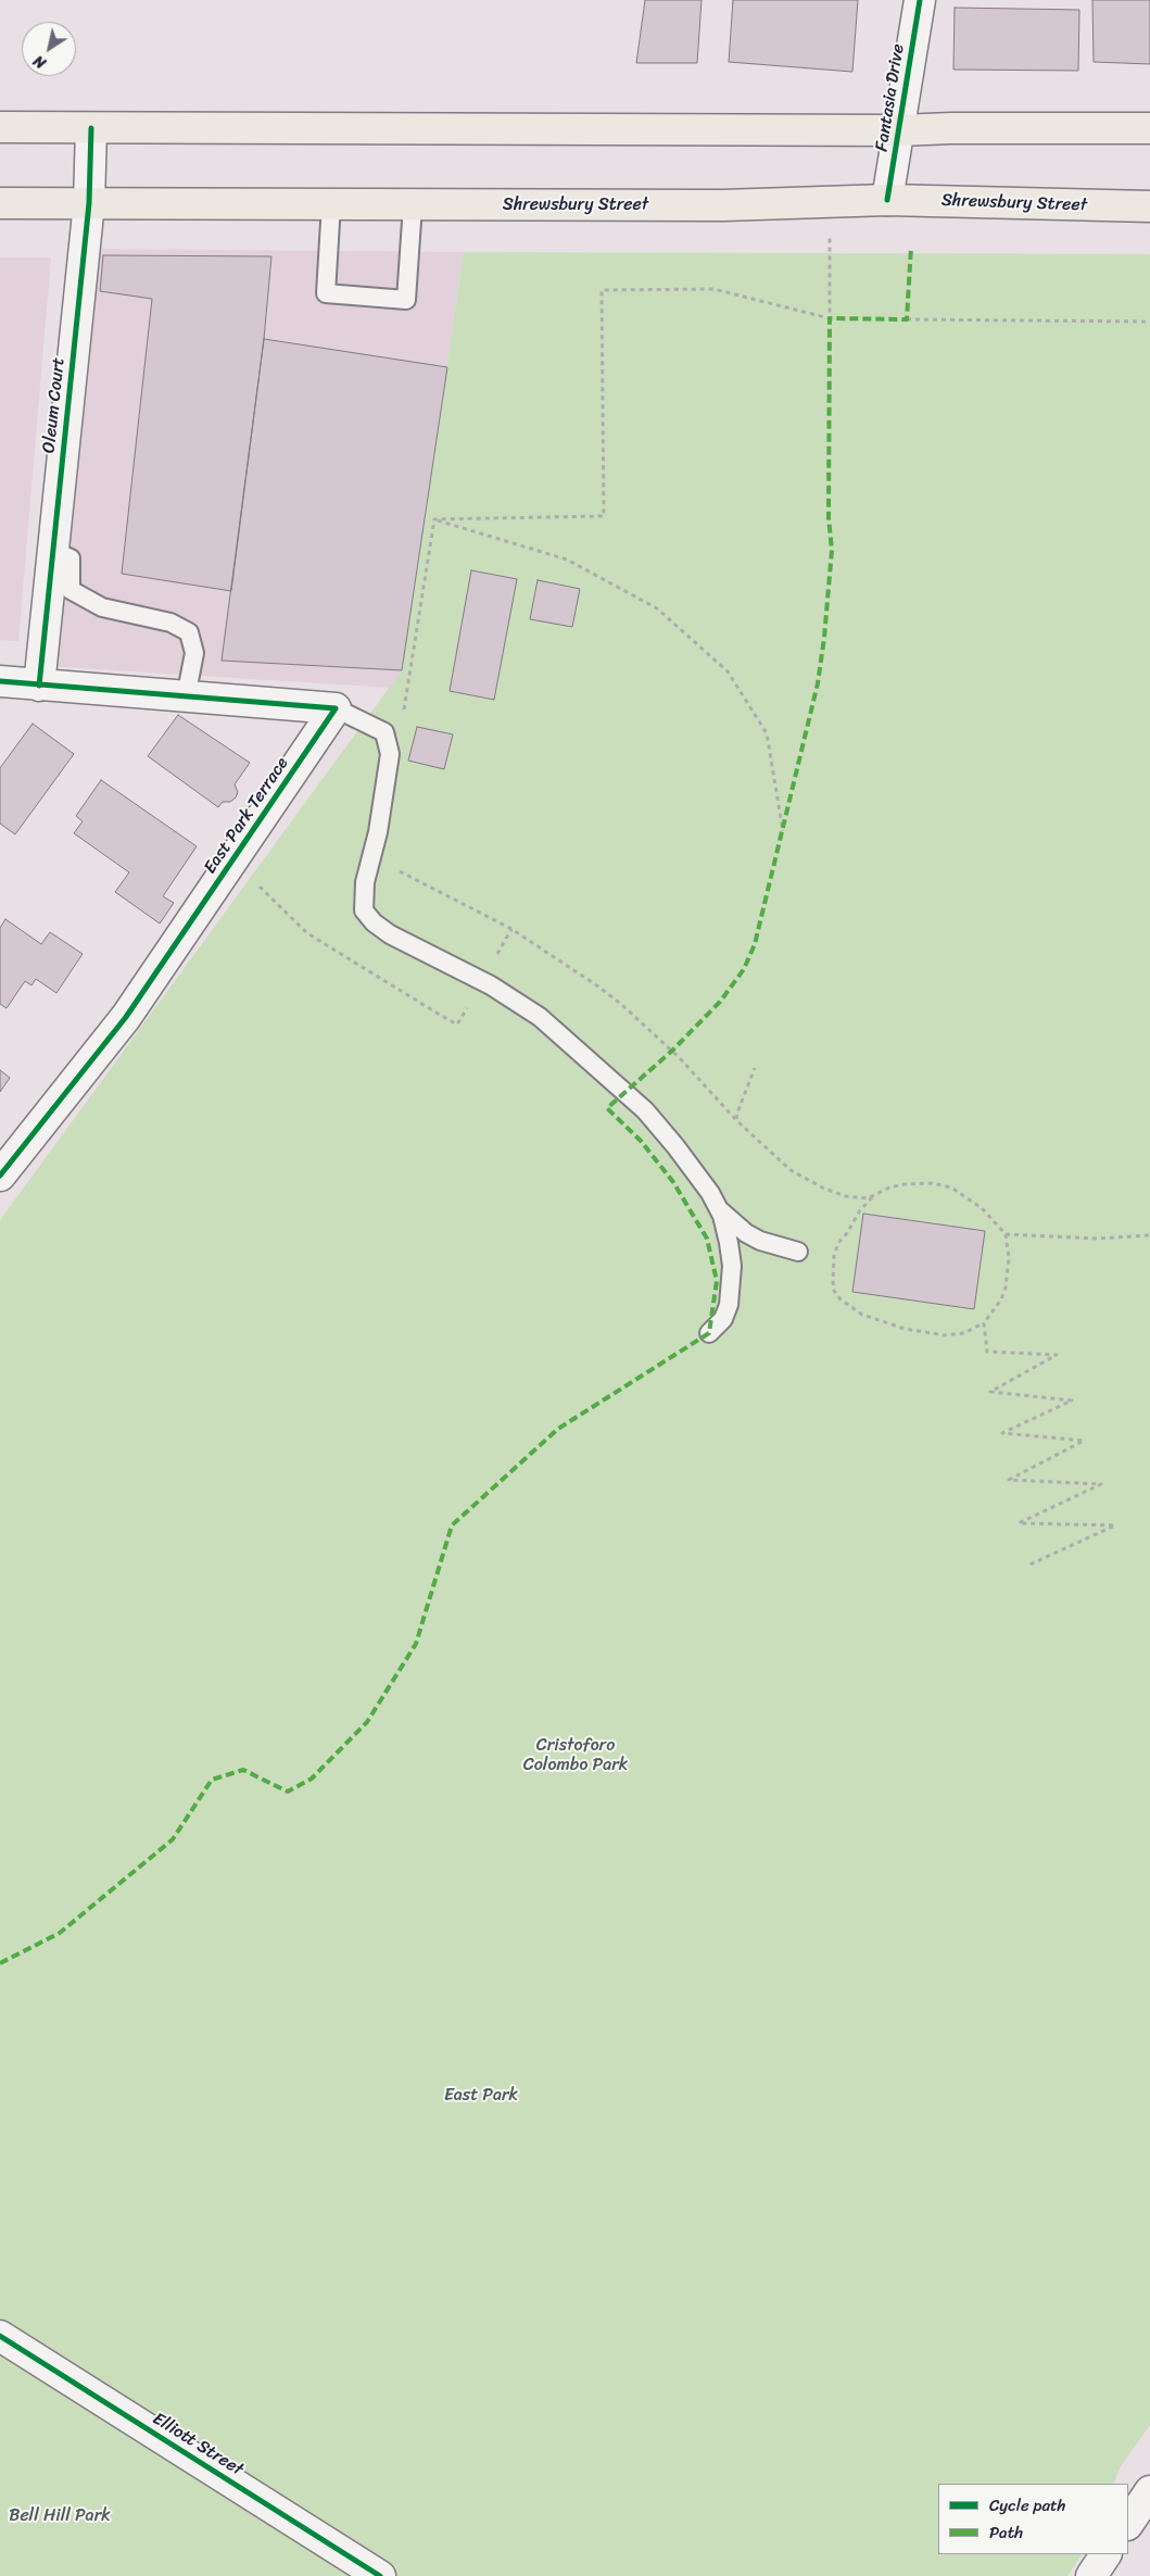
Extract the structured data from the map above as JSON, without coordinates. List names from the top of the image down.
{
  "streets": {
    "main road": ["Shrewsbury Street"],
    "street": [
      "Fantasia Drive",
      "Oleum Court",
      "East Park Terrace",
      "Elliott Street"
    ]
  },
  "crossings": [
    ["Fantasia Drive", "Shrewsbury Street"],
    ["Shrewsbury Street", "Oleum Court"]
  ],
  "parks": ["Cristoforo Colombo Park", "East Park", "Bell Hill Park"],
  "legend": ["Cycle path", "Path"],
  "north": "bottom left"
}
